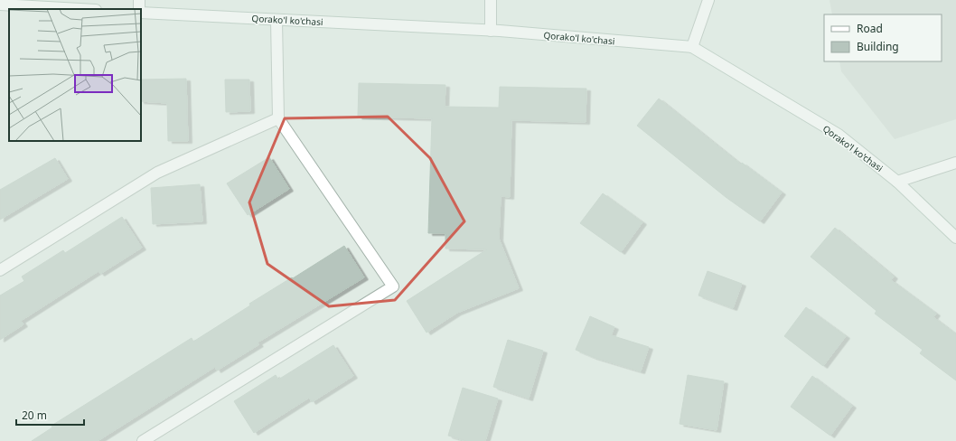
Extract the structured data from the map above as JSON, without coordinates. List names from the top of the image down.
{
  "streets": {
    "street": ["Qorako'l ko'chasi"]
  },
  "legend": ["Road", "Building"],
  "scale_bar": "20 m"
}
